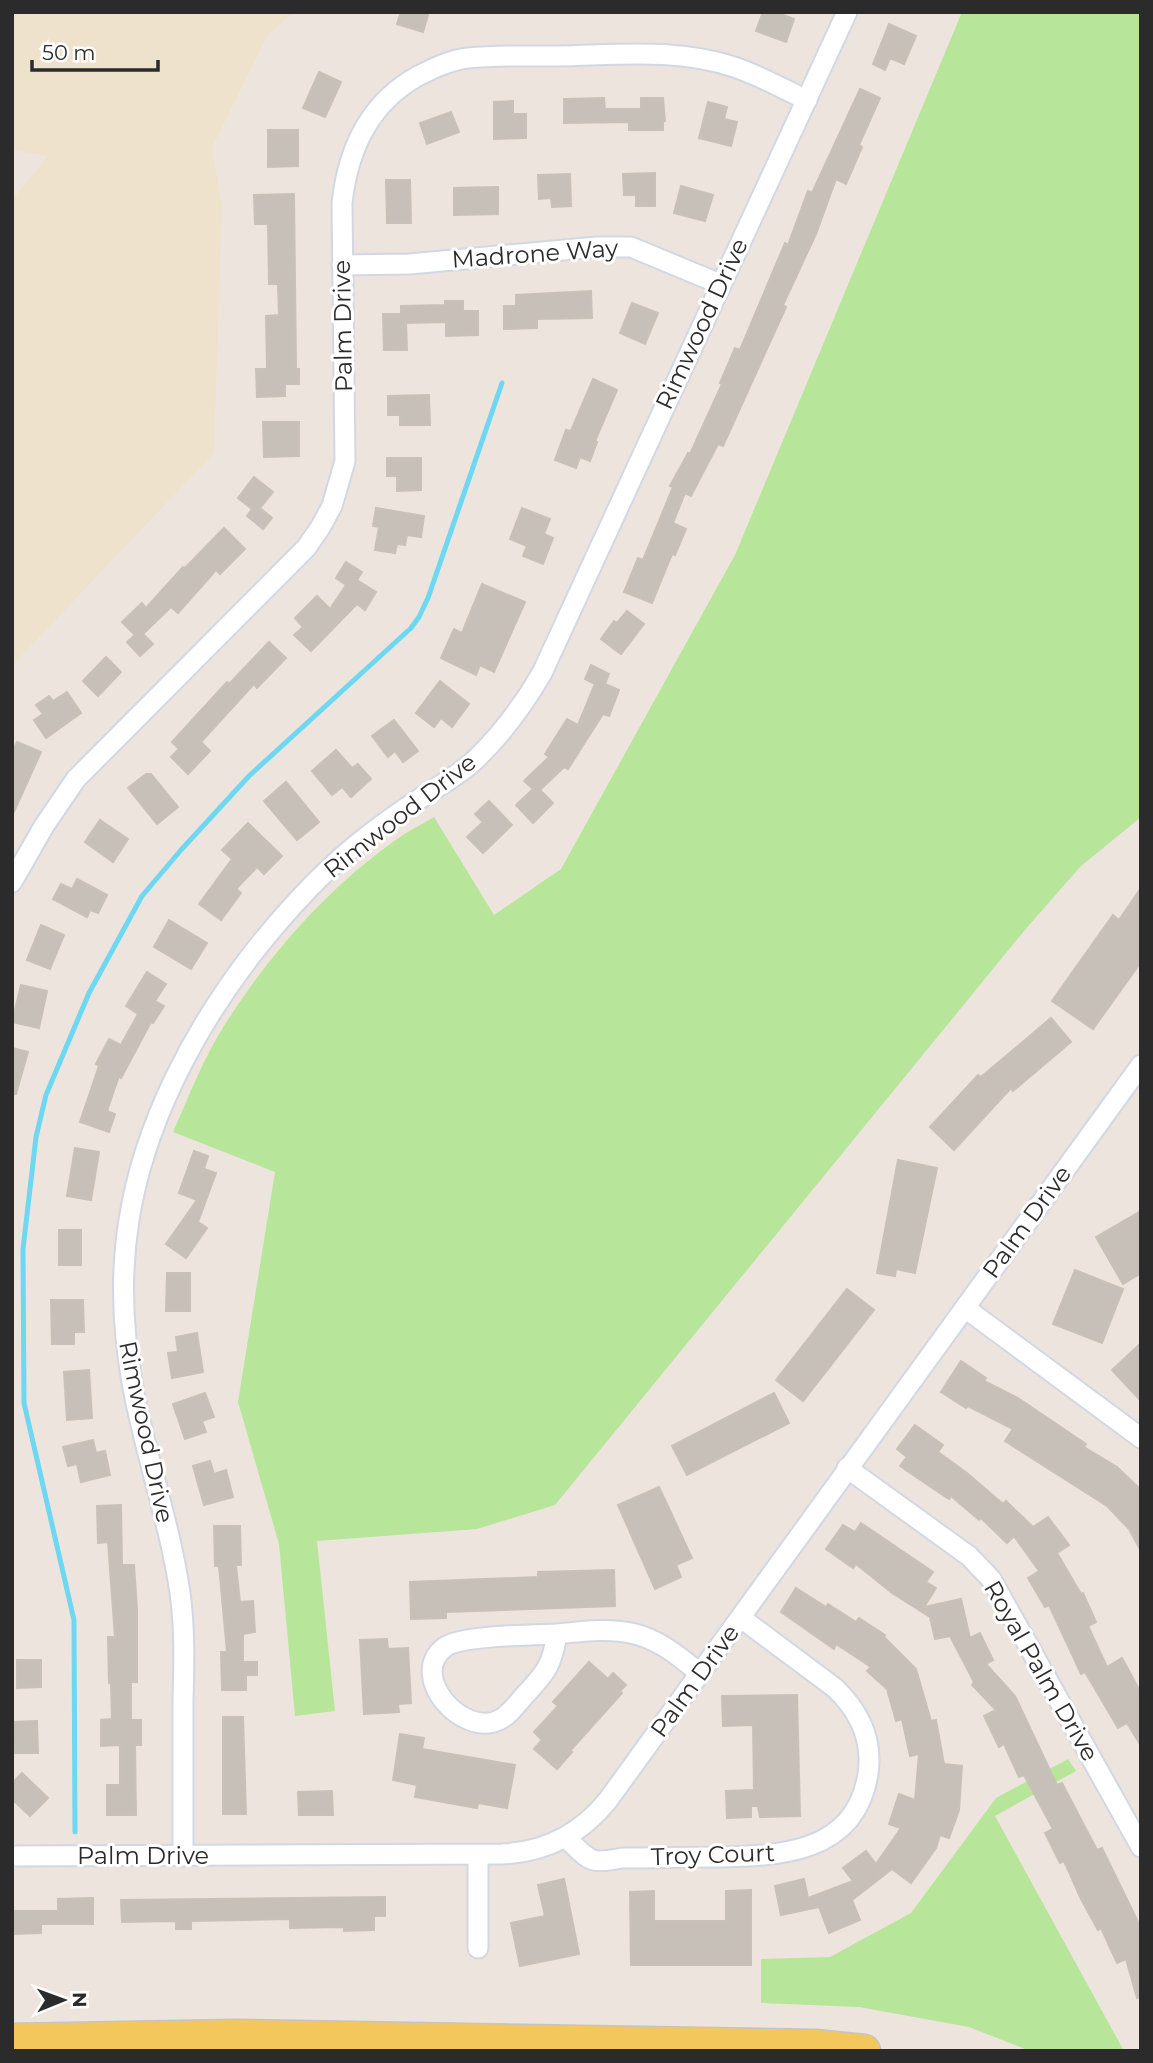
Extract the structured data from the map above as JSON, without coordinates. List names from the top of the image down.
{
  "streets": {
    "street": [
      "Madrone Way",
      "Rimwood Drive",
      "Palm Drive",
      "Royal Palm Drive",
      "Troy Court"
    ]
  },
  "crossings": [
    ["Madrone Way", "Rimwood Drive"],
    ["Madrone Way", "Palm Drive"],
    ["Rimwood Drive", "Palm Drive"],
    ["Palm Drive", "Royal Palm Drive"],
    ["Palm Drive", "Troy Court"]
  ],
  "scale_bar": "50 m",
  "north": "right"
}
